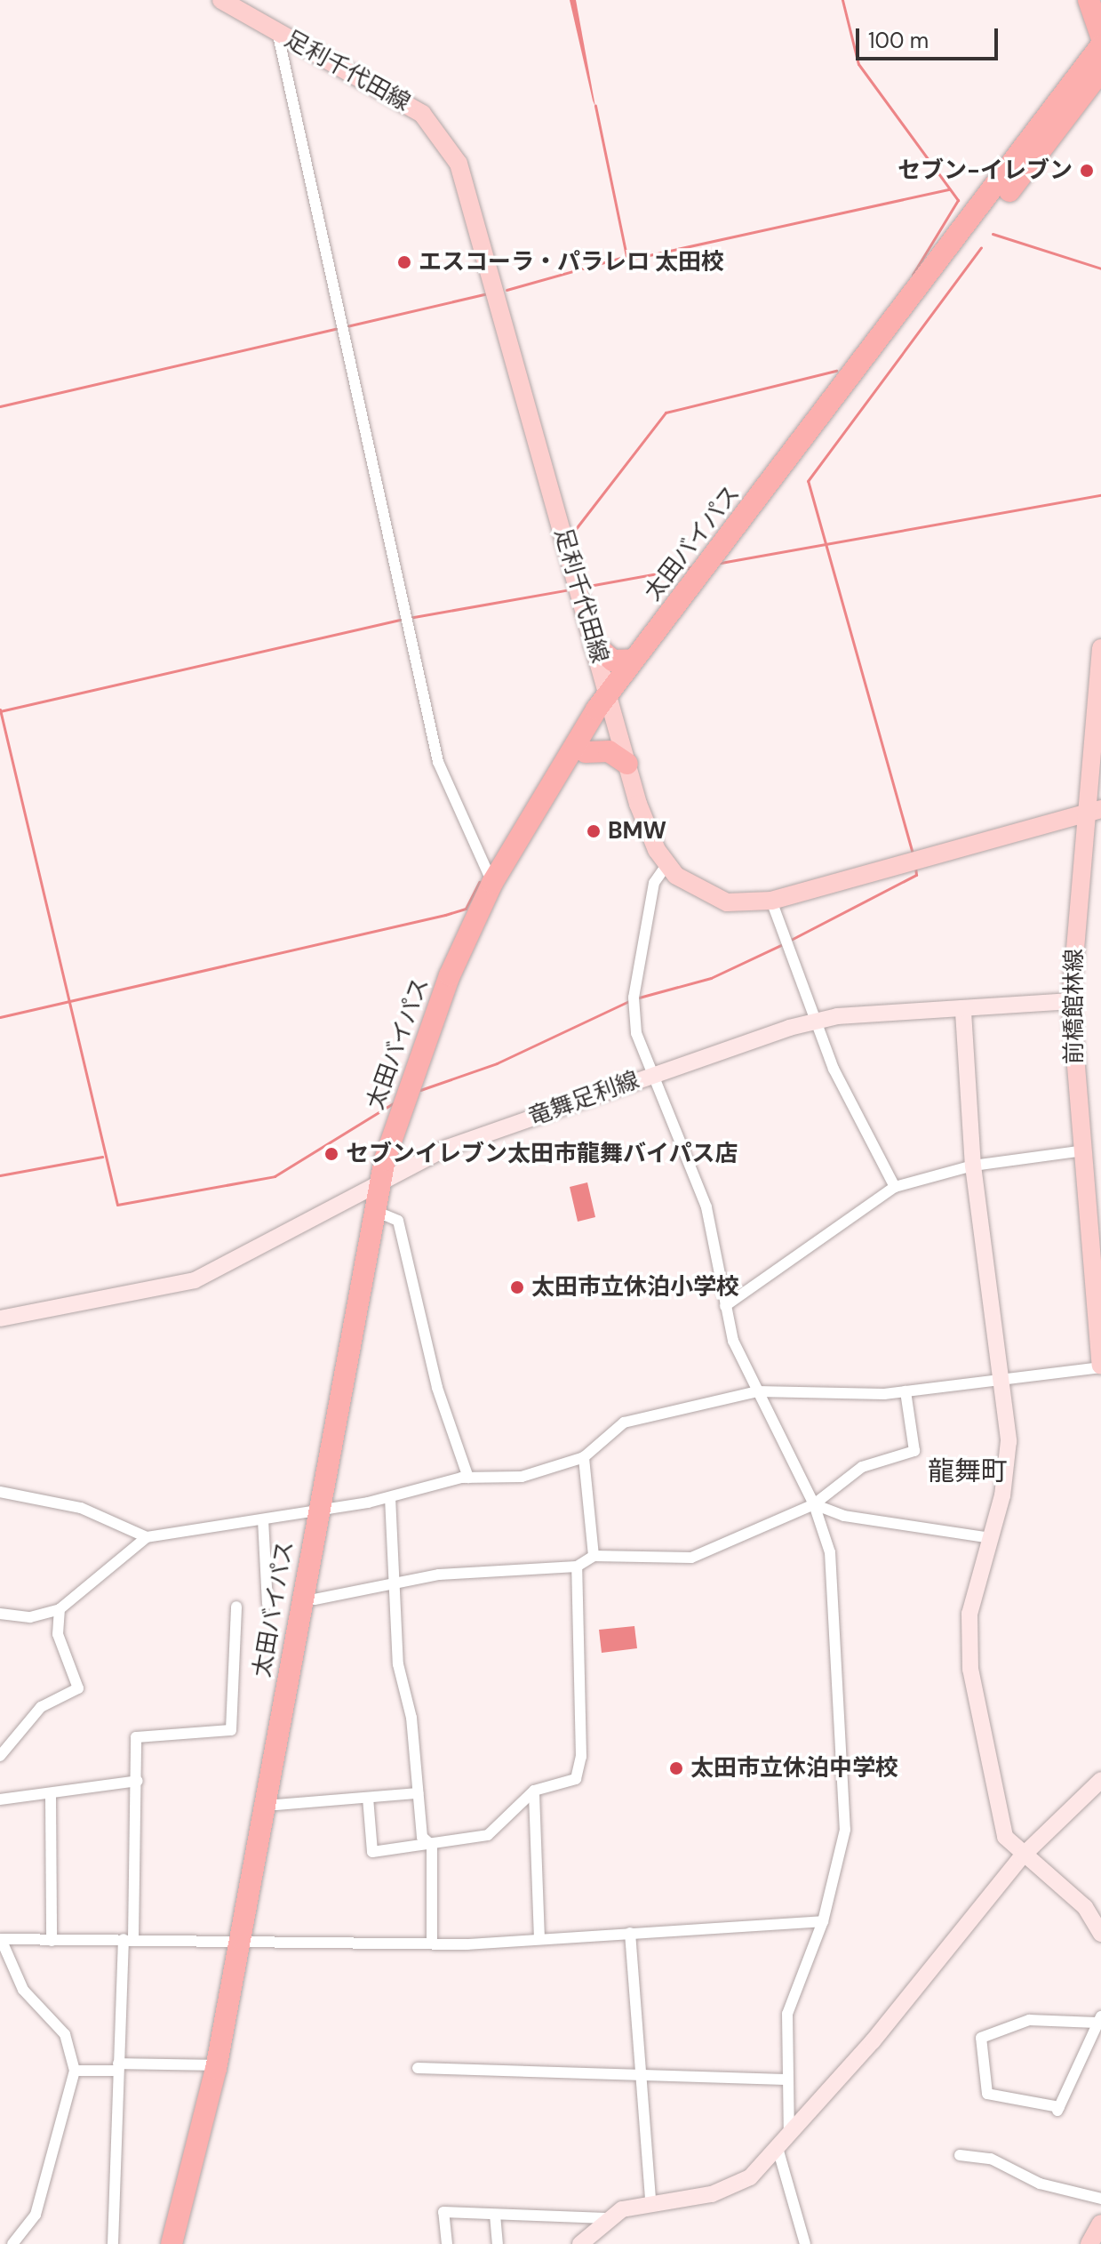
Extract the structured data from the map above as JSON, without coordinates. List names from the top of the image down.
{
  "streets": {
    "highway": ["太田バイパス"],
    "main road": ["足利千代田線", "前橋館林線"],
    "street": ["竜舞足利線"]
  },
  "crossings": [
    ["足利千代田線", "太田バイパス"],
    ["足利千代田線", "前橋館林線"],
    ["太田バイパス", "竜舞足利線"],
    ["前橋館林線", "竜舞足利線"]
  ],
  "districts": ["龍舞町"],
  "places": [
    "セブン-イレブン",
    "エスコーラ・パラレロ 太田校",
    "BMW",
    "セブンイレブン太田市龍舞バイパス店",
    "太田市立休泊小学校",
    "太田市立休泊中学校"
  ],
  "scale_bar": "100 m"
}
